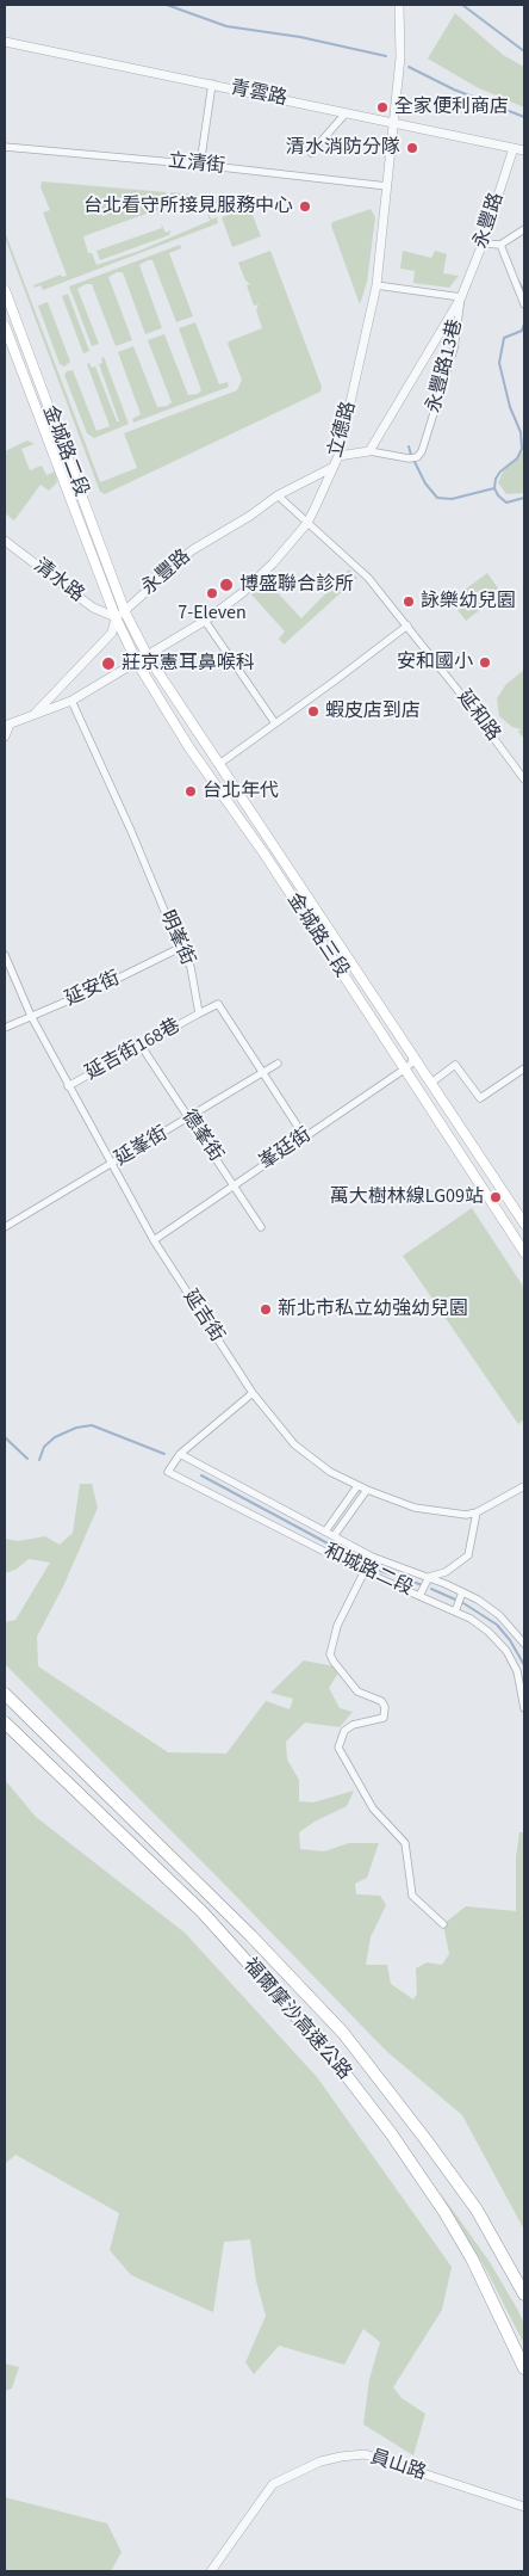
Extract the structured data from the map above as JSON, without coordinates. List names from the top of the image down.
{
  "streets": {
    "highway": ["福爾摩沙高速公路"],
    "main road": ["金城路二段", "金城路三段"],
    "street": [
      "青雲路",
      "立清街",
      "永豐路",
      "永豐路13巷",
      "立德路",
      "清水路",
      "延和路",
      "明峯街",
      "延安街",
      "延吉街168巷",
      "德峯街",
      "延峯街",
      "峯廷街",
      "延吉街",
      "和城路二段",
      "員山路"
    ]
  },
  "crossings": [
    ["青雲路", "永豐路"],
    ["青雲路", "立德路"],
    ["立清街", "立德路"],
    ["永豐路", "永豐路13巷"],
    ["永豐路", "立德路"],
    ["永豐路", "金城路二段"],
    ["永豐路", "清水路"],
    ["永豐路", "延和路"],
    ["永豐路", "金城路三段"],
    ["立德路", "延和路"],
    ["立德路", "金城路三段"],
    ["立德路", "明峯街"],
    ["金城路二段", "清水路"],
    ["金城路二段", "金城路三段"],
    ["清水路", "金城路三段"],
    ["金城路三段", "峯廷街"],
    ["明峯街", "延安街"],
    ["明峯街", "延吉街168巷"],
    ["延安街", "延吉街"],
    ["延吉街168巷", "德峯街"],
    ["延吉街168巷", "延吉街"],
    ["德峯街", "延峯街"],
    ["德峯街", "峯廷街"],
    ["延峯街", "延吉街"],
    ["峯廷街", "延吉街"]
  ],
  "places": [
    "全家便利商店",
    "清水消防分隊",
    "台北看守所接見服務中心",
    "博盛聯合診所",
    "7-Eleven",
    "詠樂幼兒園",
    "安和國小",
    "莊京憲耳鼻喉科",
    "蝦皮店到店",
    "台北年代",
    "萬大樹林線LG09站",
    "新北市私立幼強幼兒園"
  ]
}
